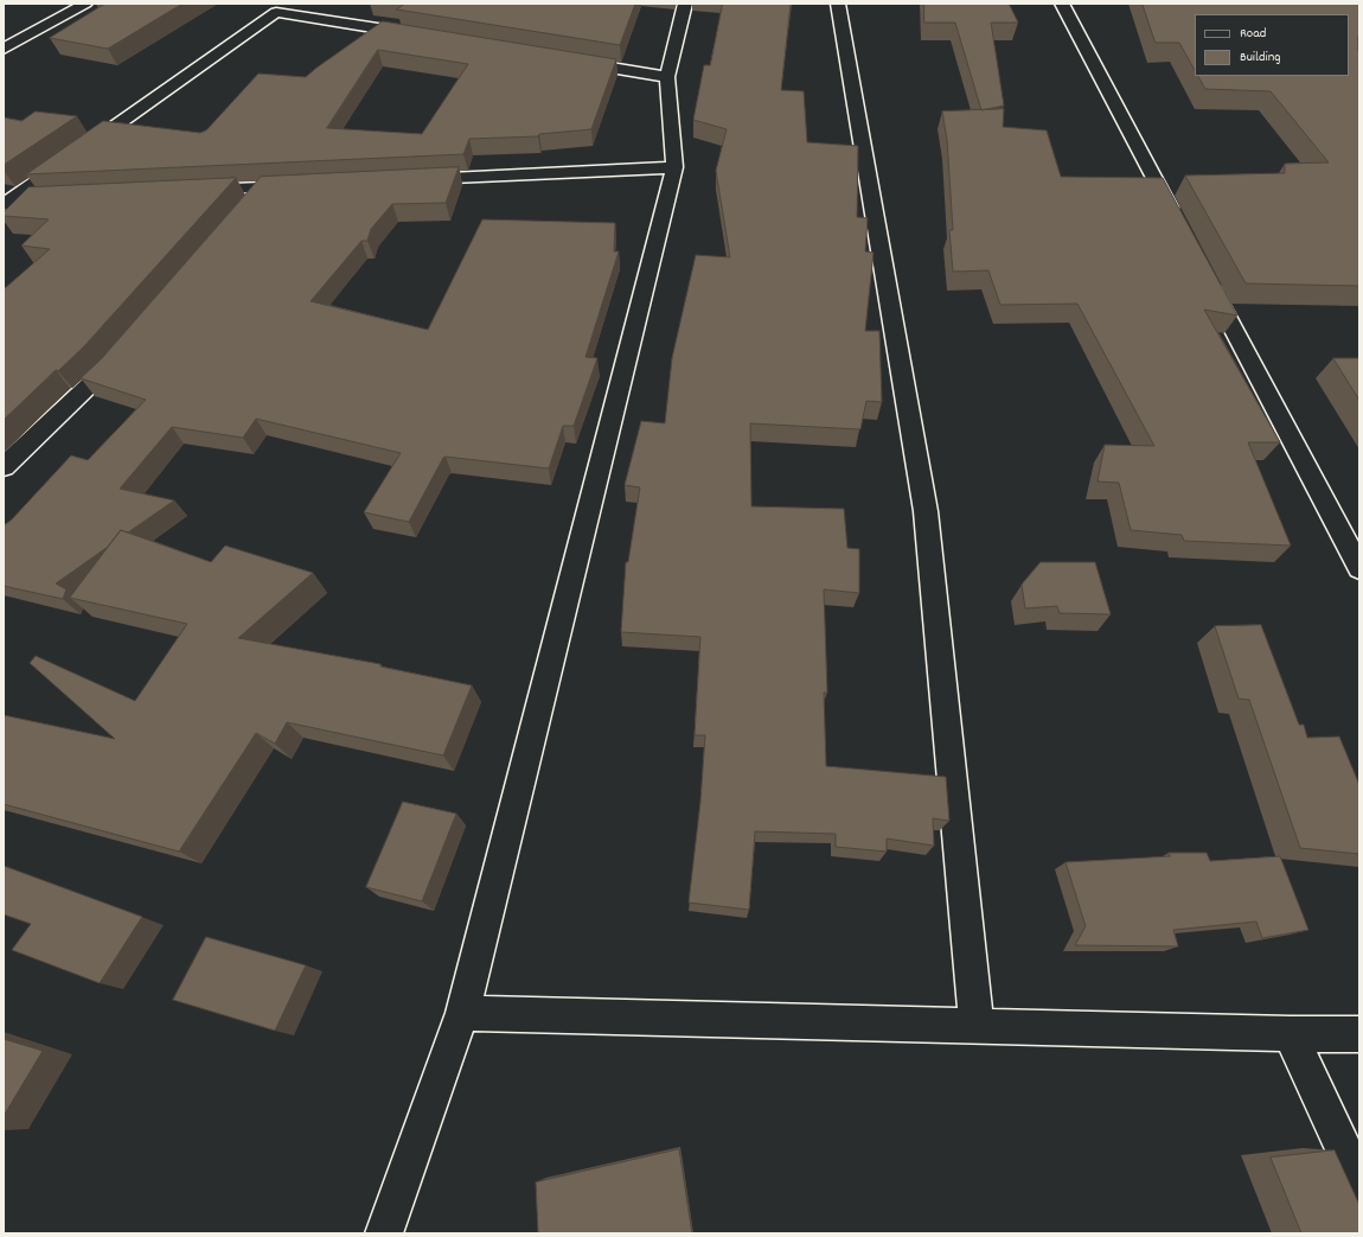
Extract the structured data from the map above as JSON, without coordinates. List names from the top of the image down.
{
  "legend": ["Road", "Building"]
}
